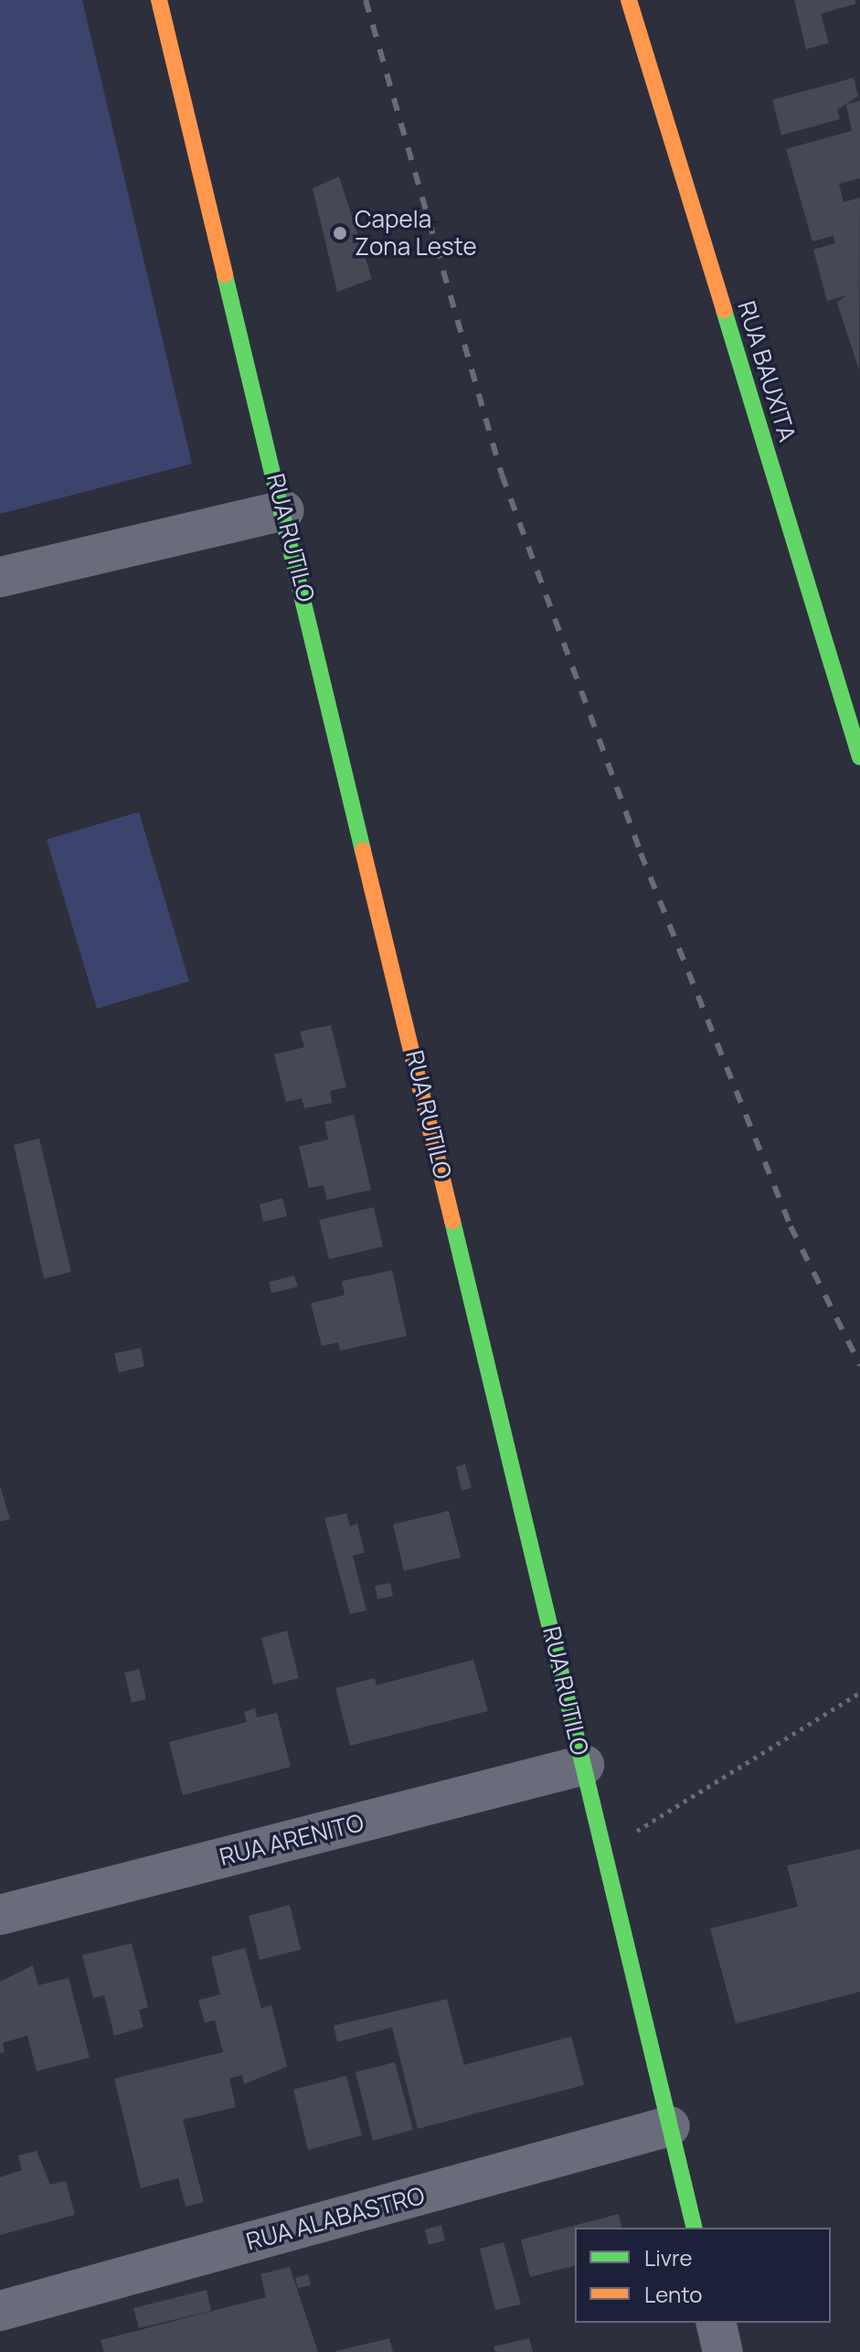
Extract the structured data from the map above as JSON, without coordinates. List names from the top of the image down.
{
  "streets": {
    "street": [
      "RUA BAUXITA",
      "RUA RUTILO",
      "RUA ARENITO",
      "RUA ALABASTRO"
    ]
  },
  "crossings": [
    ["RUA RUTILO", "RUA ARENITO"],
    ["RUA RUTILO", "RUA ALABASTRO"]
  ],
  "places": ["Capela Zona Leste"],
  "legend": ["Livre", "Lento"]
}
